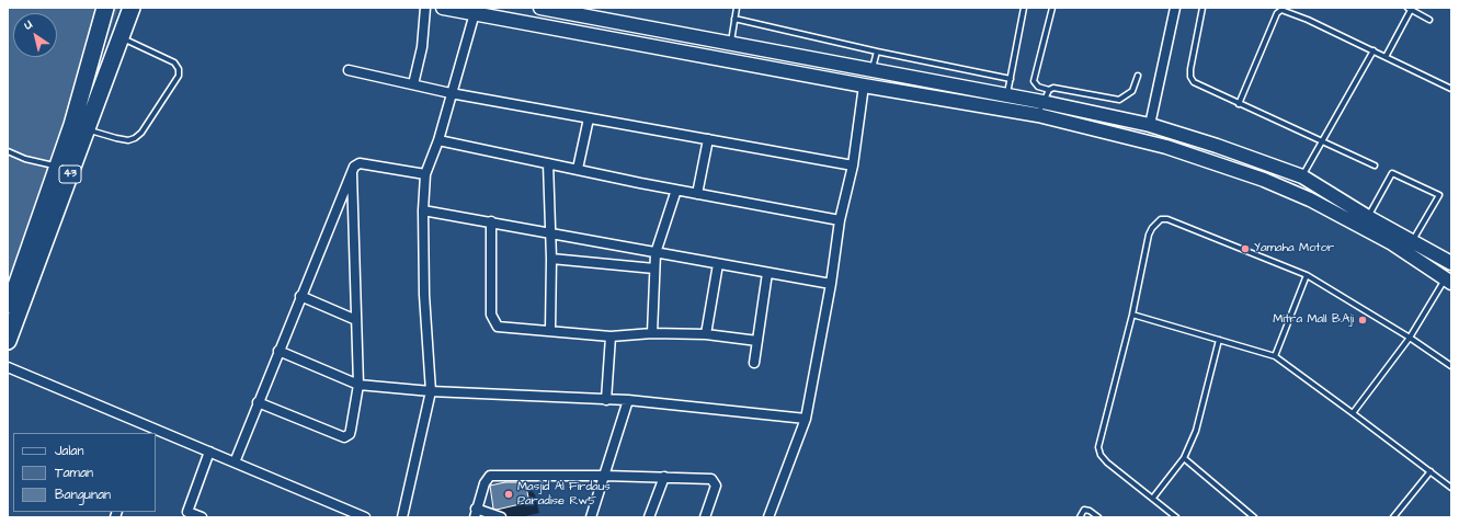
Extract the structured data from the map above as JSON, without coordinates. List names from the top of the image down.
{
  "streets": {
    "highway": ["43"]
  },
  "places": ["Yamaha Motor", "Mitra Mall B.Aji", "Masjid Al Firdaus Paradise Rw5"],
  "legend": ["Jalan", "Taman", "Bangunan"],
  "north": "top left"
}
